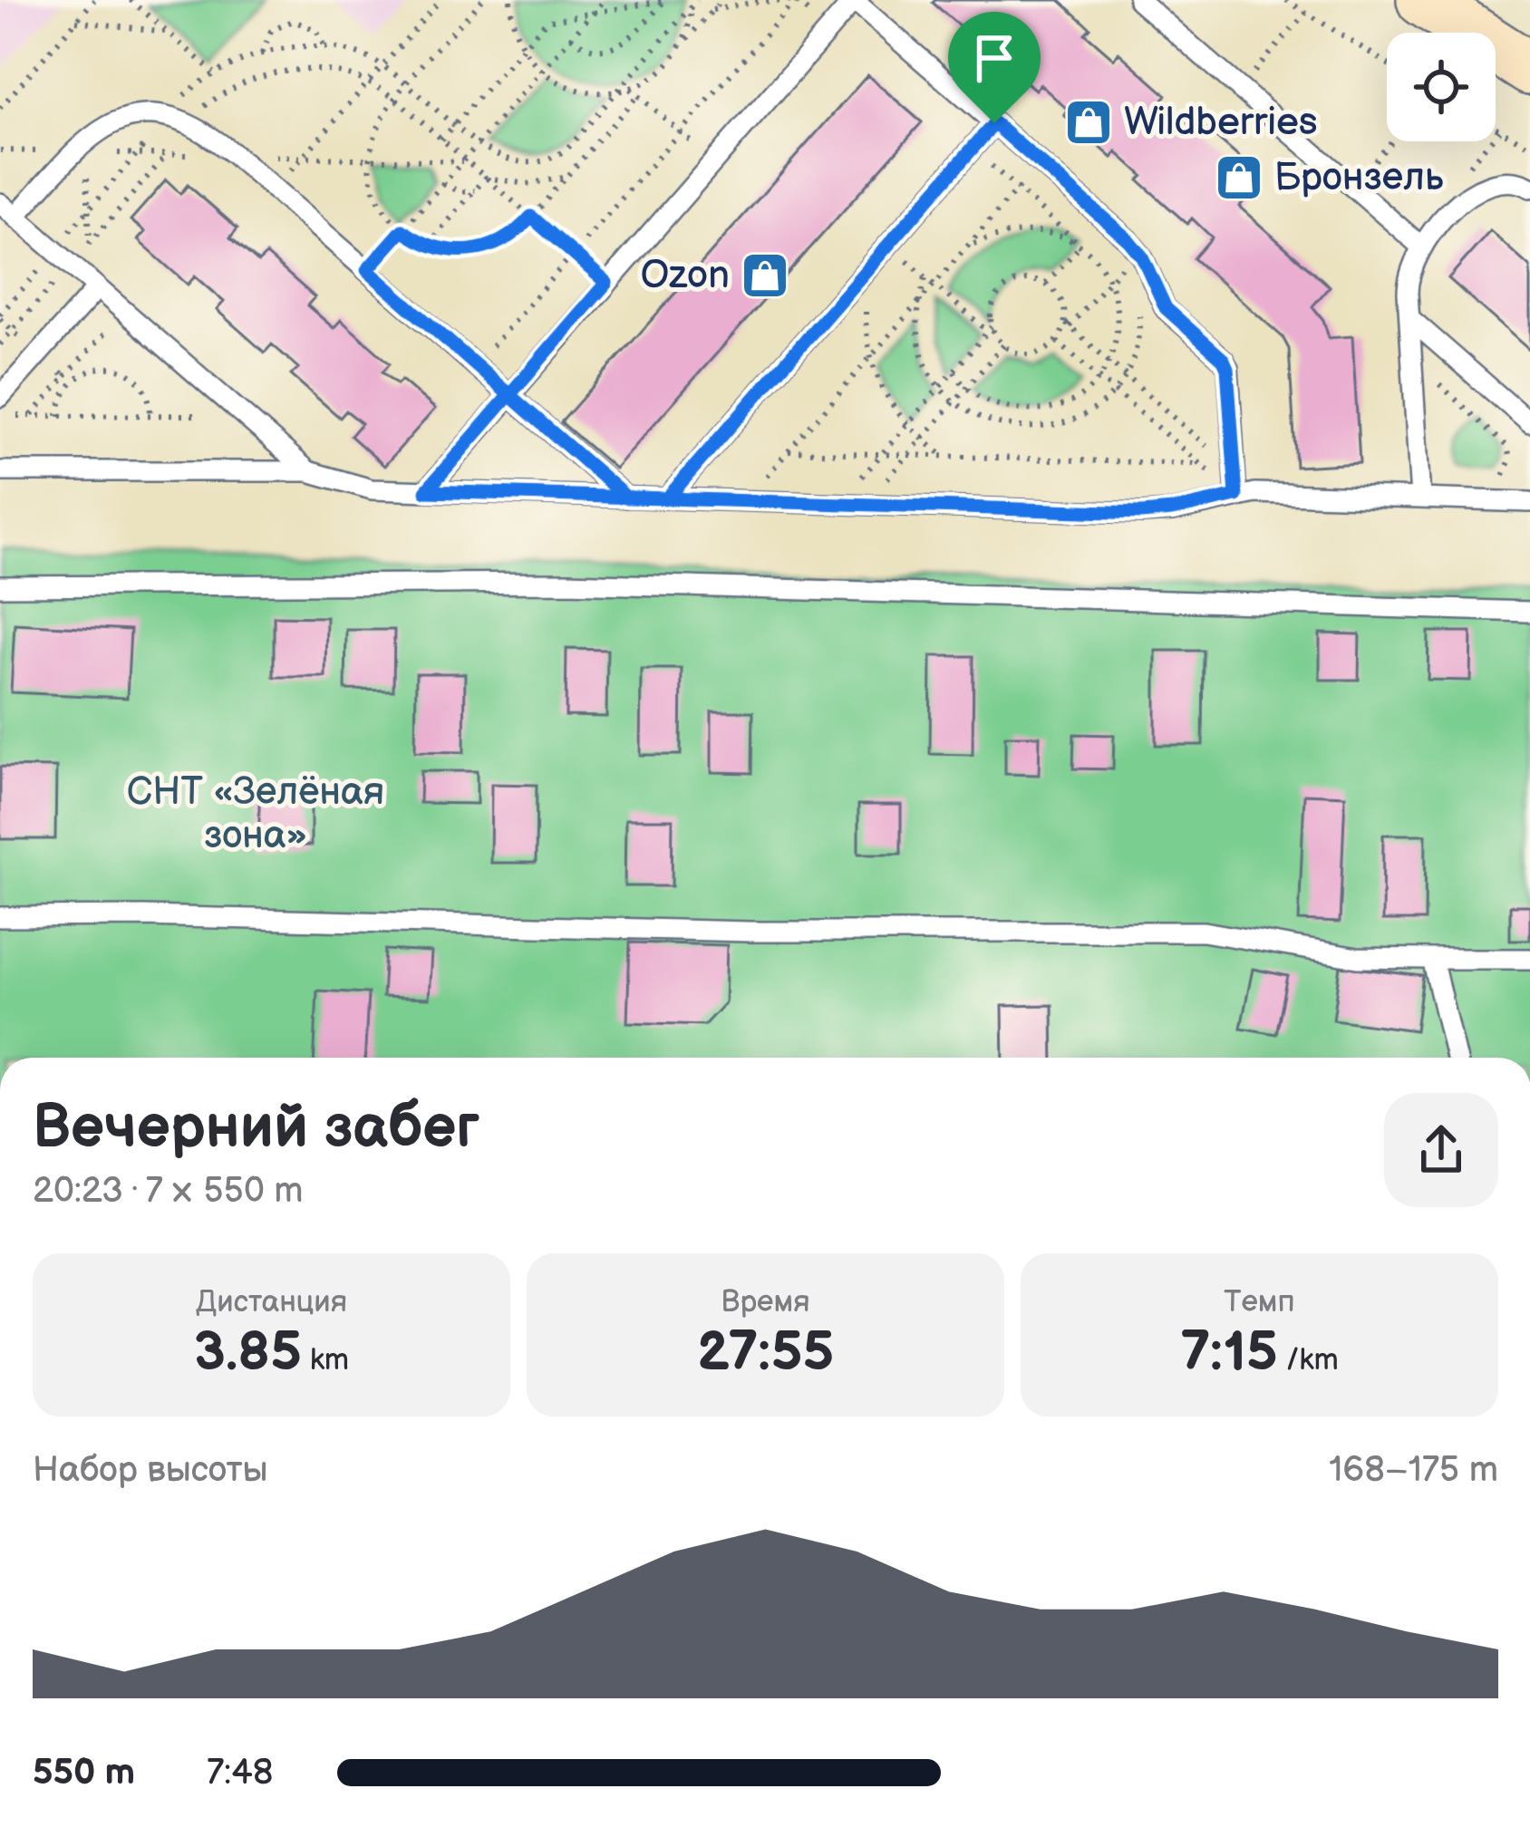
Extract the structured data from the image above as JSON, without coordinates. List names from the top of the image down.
{
  "parks": ["СНТ «Зелёная зона»"],
  "places": {
    "shop": ["Wildberries", "Бронзель", "Ozon"]
  },
  "page": {
    "heading": ["Вечерний забег", "20:23 · 7 × 550 m"],
    "stats": [
      ["Дистанция", "3.85 km"],
      ["Время", "27:55"],
      ["Темп", "7:15 /km"]
    ],
    "chart": ["Набор высоты", "168–175 m"],
    "list": [
      {
        "name": "550 m",
        "note": "7:48"
      }
    ]
  }
}
